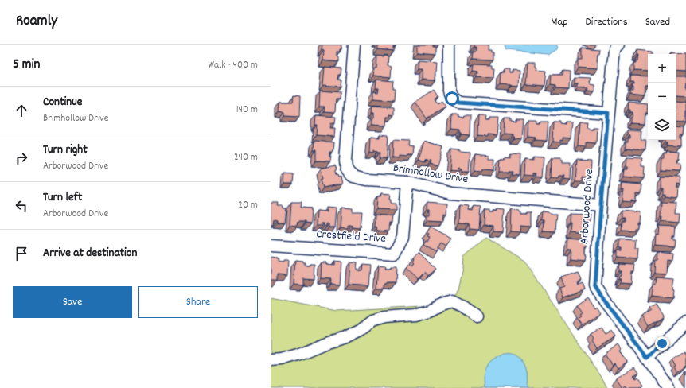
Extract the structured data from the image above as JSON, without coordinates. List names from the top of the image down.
{
  "streets": {
    "street": ["Brimhollow Drive", "Arborwood Drive", "Crestfield Drive"]
  },
  "crossings": [
    ["Brimhollow Drive", "Arborwood Drive"],
    ["Brimhollow Drive", "Crestfield Drive"]
  ],
  "page": {
    "header": "Roamly",
    "nav": ["Map", "Directions", "Saved"],
    "heading": ["5 min", "Walk · 400 m"],
    "map_buttons": ["+", "−"],
    "list": [
      ["Continue", "Brimhollow Drive", "140 m"],
      ["Turn right", "Arborwood Drive", "240 m"],
      ["Turn left", "Arborwood Drive", "20 m"],
      "Arrive at destination"
    ],
    "buttons": ["Save", "Share"]
  }
}
